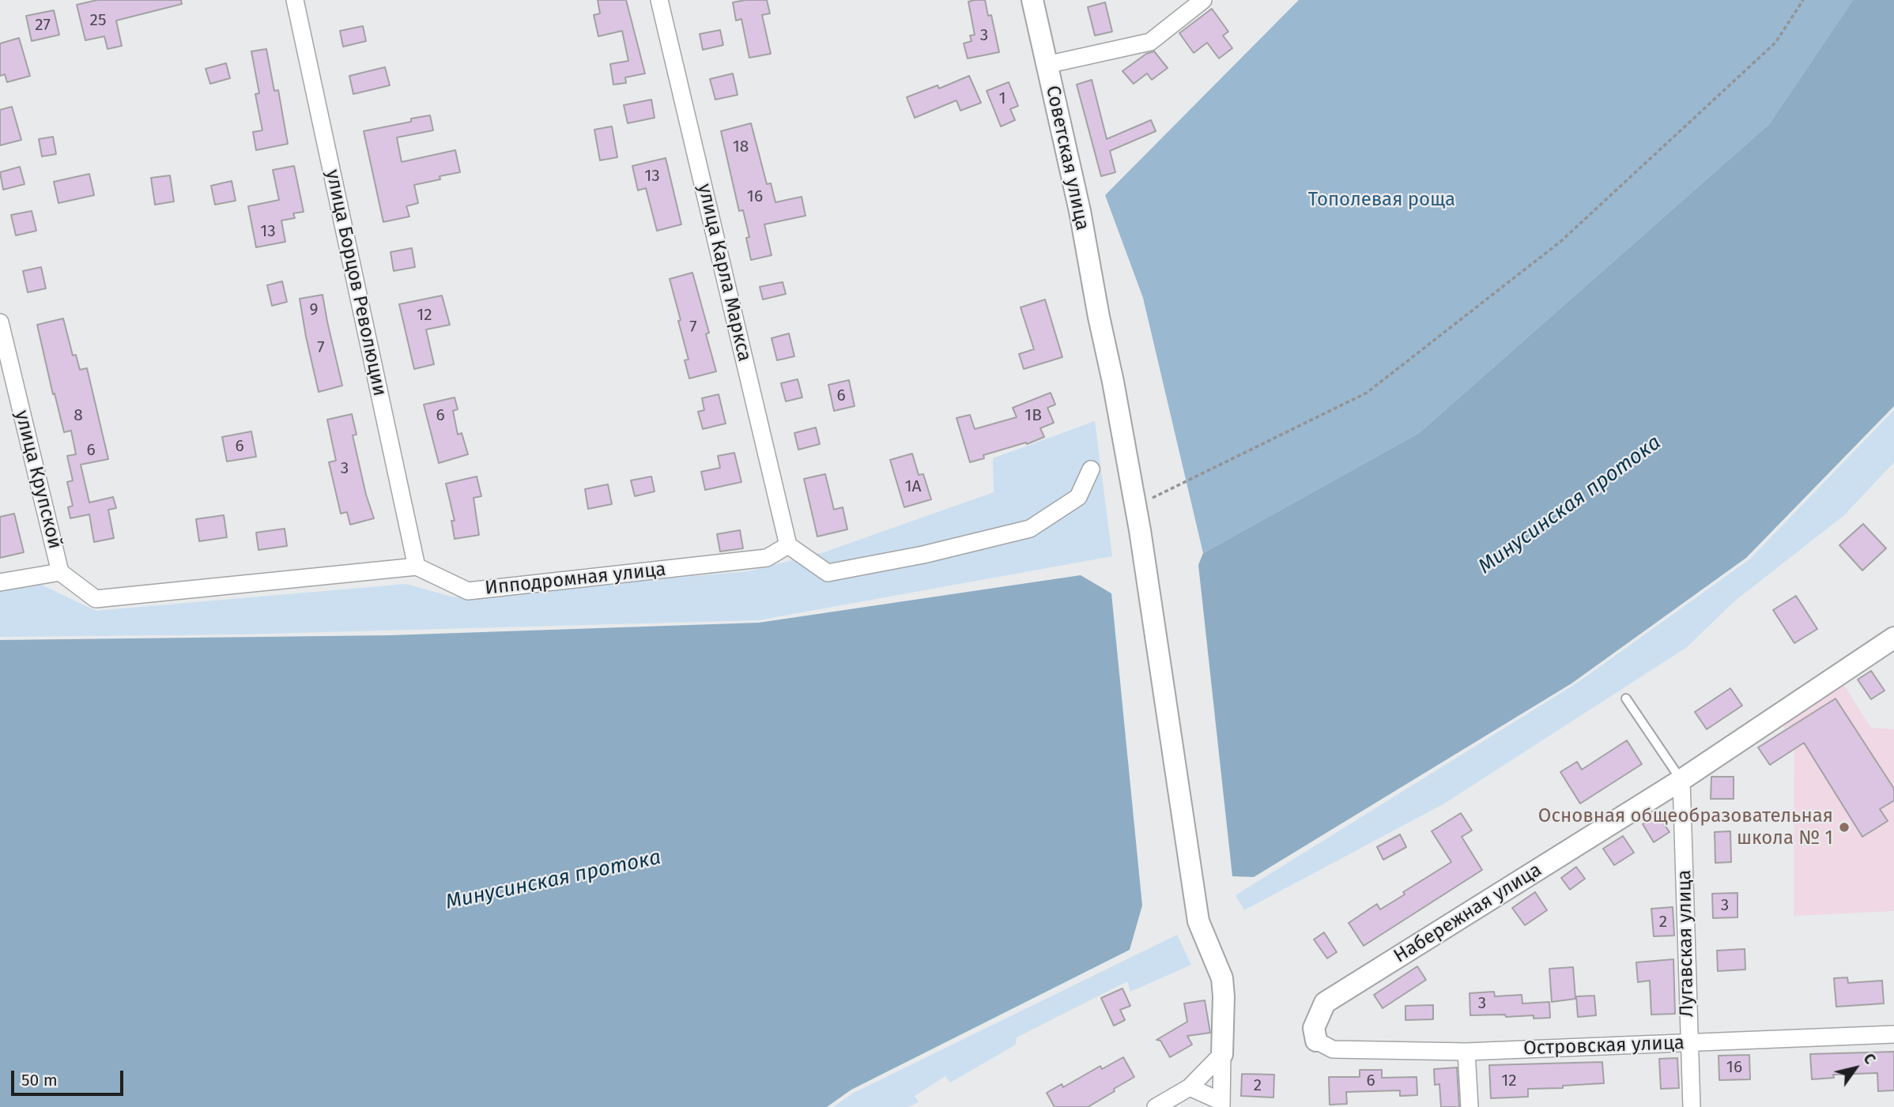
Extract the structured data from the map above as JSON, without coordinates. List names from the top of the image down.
{
  "streets": {
    "street": [
      "Советская улица",
      "улица Карла Маркса",
      "улица Борцов Революции",
      "улица Крупской",
      "Ипподромная улица",
      "Набережная улица",
      "Лугавская улица",
      "Островская улица"
    ]
  },
  "crossings": [
    ["улица Карла Маркса", "Ипподромная улица"],
    ["улица Борцов Революции", "Ипподромная улица"],
    ["Набережная улица", "Лугавская улица"],
    ["Набережная улица", "Островская улица"],
    ["Лугавская улица", "Островская улица"]
  ],
  "water": ["Минусинская протока"],
  "parks": ["Тополевая роща"],
  "places": ["Основная общеобразовательная школа № 1"],
  "house_numbers": [
    "25",
    "27",
    "3",
    "1",
    "18",
    "13",
    "16",
    "13",
    "9",
    "12",
    "7",
    "7",
    "6",
    "8",
    "6",
    "1В",
    "6",
    "6",
    "3",
    "1А",
    "3",
    "2",
    "3",
    "16",
    "6",
    "12",
    "2"
  ],
  "scale_bar": "50 m",
  "north": "top right"
}
